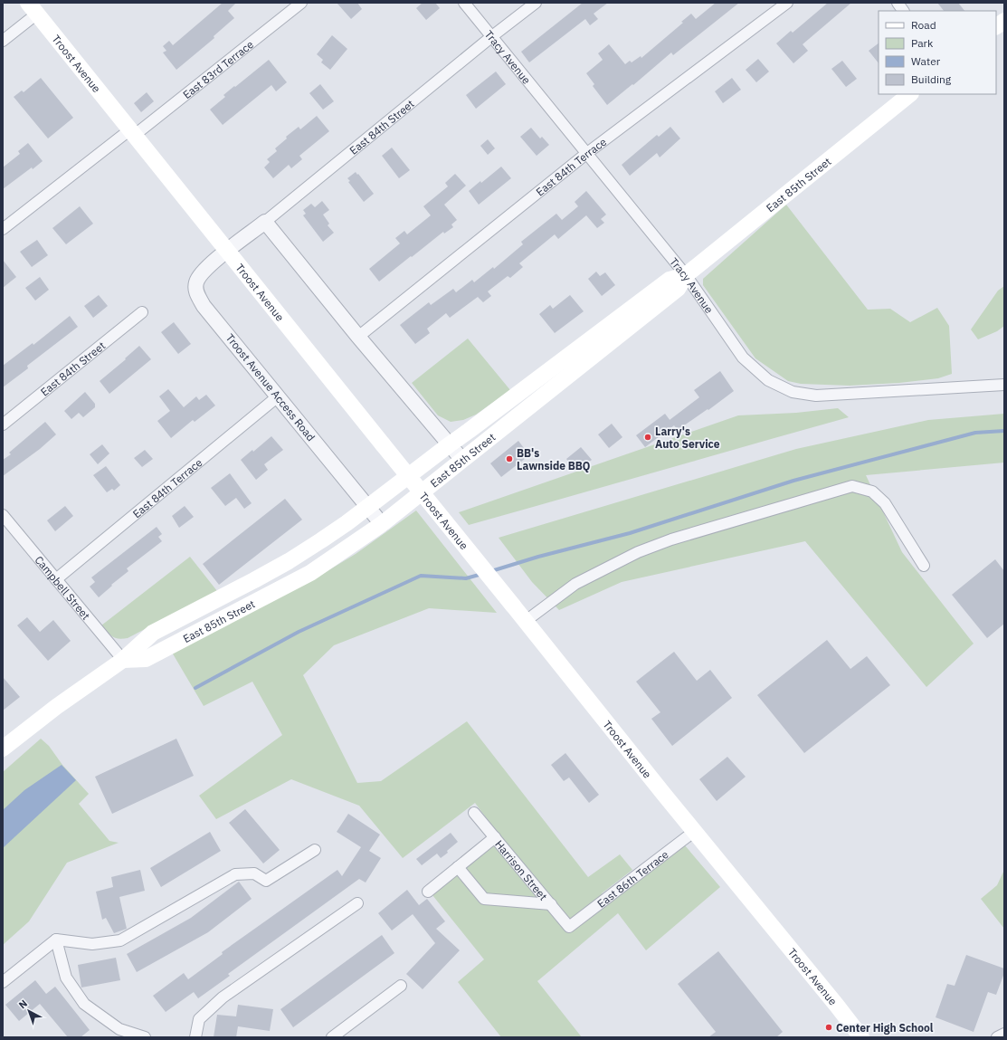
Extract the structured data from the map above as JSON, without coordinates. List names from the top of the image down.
{
  "streets": {
    "main road": ["Troost Avenue", "East 85th Street"],
    "street": [
      "Tracy Avenue",
      "East 83rd Terrace",
      "East 84th Street",
      "East 84th Terrace",
      "Troost Avenue Access Road",
      "Campbell Street",
      "Harrison Street",
      "East 86th Terrace"
    ]
  },
  "crossings": [
    ["Tracy Avenue", "East 84th Street"],
    ["Tracy Avenue", "East 84th Terrace"],
    ["Tracy Avenue", "East 85th Street"],
    ["Troost Avenue", "East 83rd Terrace"],
    ["Troost Avenue", "East 84th Street"],
    ["Troost Avenue", "Troost Avenue Access Road"],
    ["Troost Avenue", "East 86th Terrace"],
    ["East 84th Street", "Troost Avenue Access Road"],
    ["East 84th Terrace", "Troost Avenue Access Road"],
    ["East 84th Terrace", "Campbell Street"],
    ["East 85th Street", "Troost Avenue Access Road"],
    ["East 85th Street", "Campbell Street"],
    ["Harrison Street", "East 86th Terrace"]
  ],
  "places": ["Larry's Auto Service", "BB's Lawnside BBQ", "Center High School"],
  "legend": [
    "Road",
    "Park",
    "Water",
    "Building"
  ],
  "north": "top left"
}
